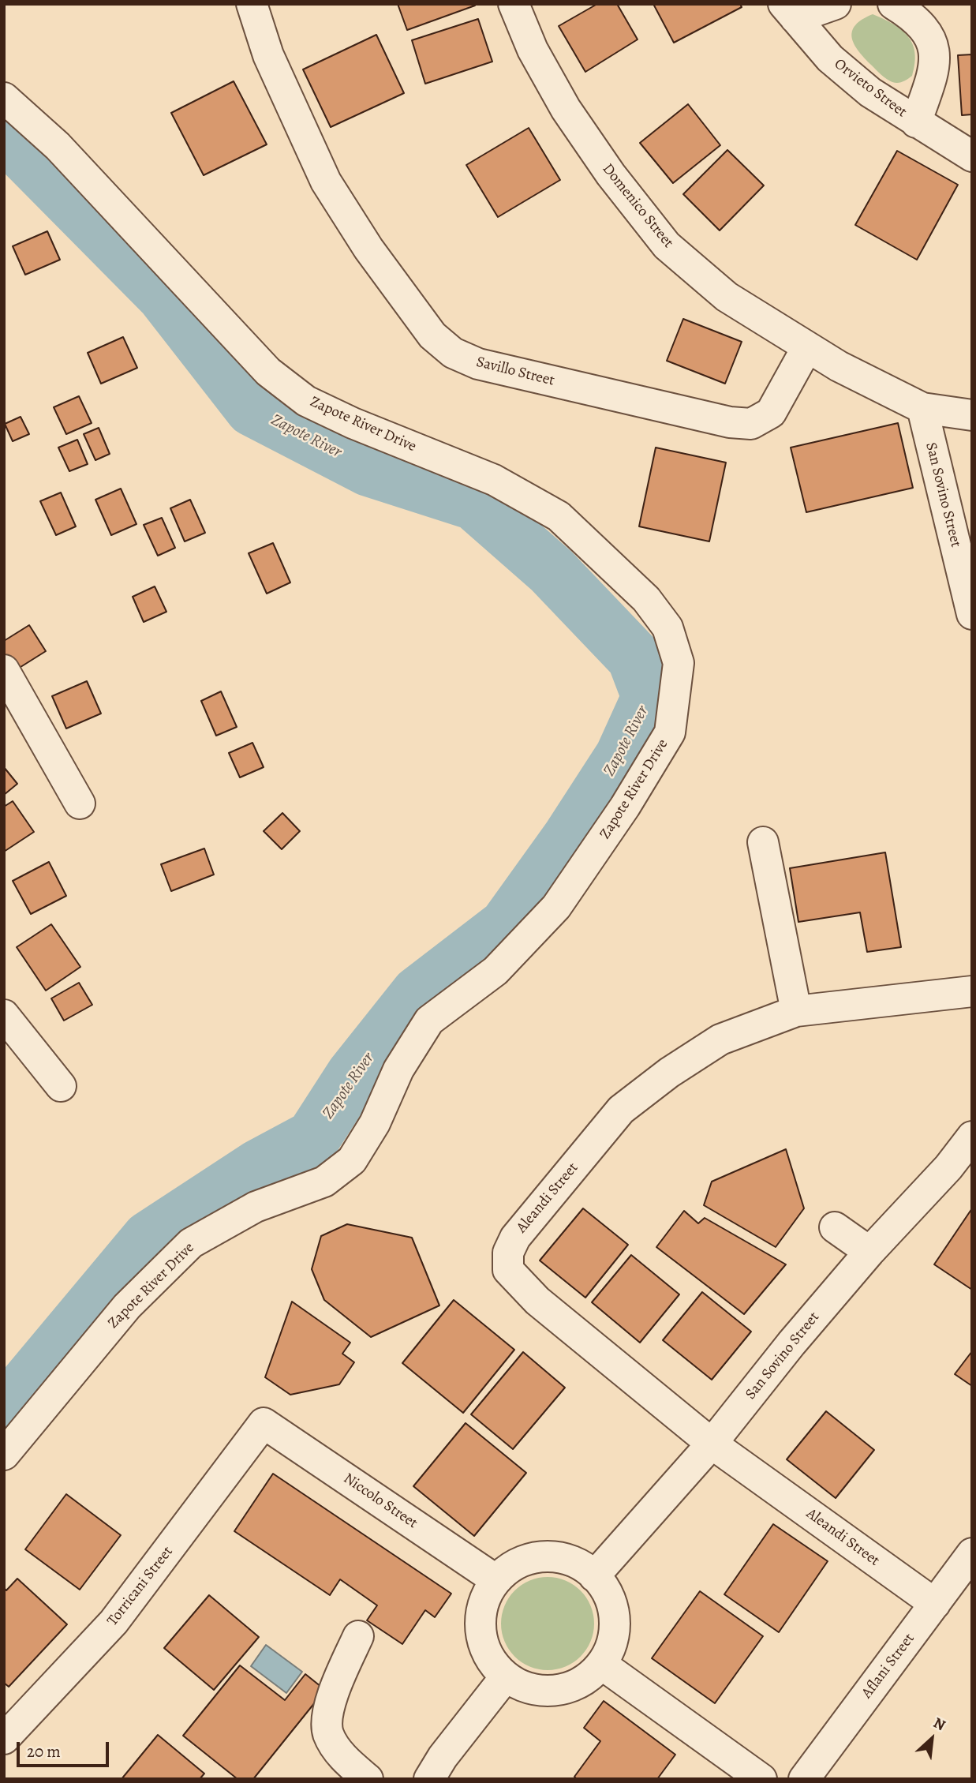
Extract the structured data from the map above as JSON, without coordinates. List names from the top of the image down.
{
  "streets": {
    "street": [
      "Orvieto Street",
      "Domenico Street",
      "Savillo Street",
      "Zapote River Drive",
      "San Sovino Street",
      "Aleandi Street",
      "Niccolo Street",
      "Torricani Street",
      "Aflani Street"
    ]
  },
  "crossings": [
    ["Domenico Street", "Savillo Street"],
    ["Domenico Street", "San Sovino Street"],
    ["San Sovino Street", "Aleandi Street"],
    ["San Sovino Street", "Niccolo Street"],
    ["Aleandi Street", "Aflani Street"],
    ["Niccolo Street", "Torricani Street"]
  ],
  "water": ["Zapote River"],
  "scale_bar": "20 m",
  "north": "top right"
}
